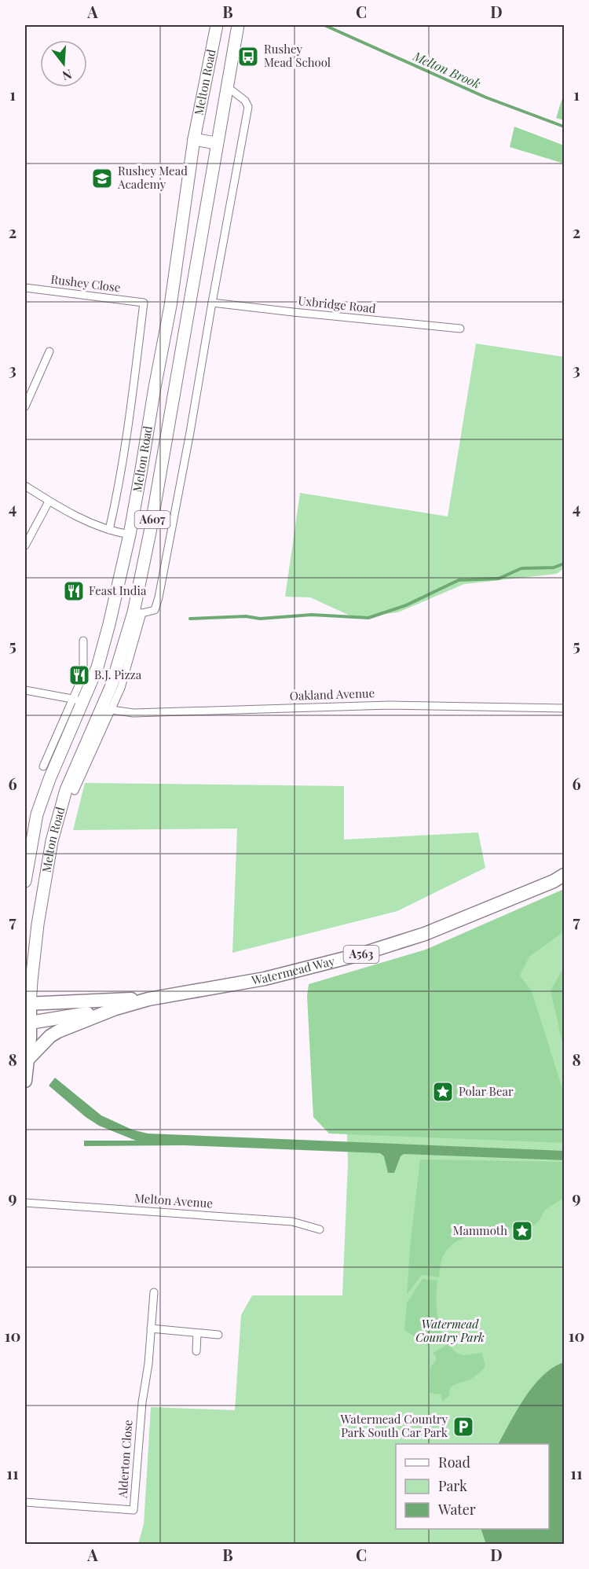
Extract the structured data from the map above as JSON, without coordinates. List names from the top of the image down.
{
  "streets": {
    "highway": [
      "Melton Road",
      "A607",
      "A563",
      "Watermead Way"
    ],
    "street": [
      "Rushey Close",
      "Uxbridge Road",
      "Oakland Avenue",
      "Melton Avenue",
      "Alderton Close"
    ]
  },
  "crossings": [
    ["Melton Road", "Uxbridge Road"],
    ["Melton Road", "Oakland Avenue"],
    ["Melton Road", "Watermead Way"]
  ],
  "water": ["Melton Brook"],
  "parks": ["Watermead Country Park"],
  "places": {
    "bus stop": ["Rushey Mead School"],
    "school or university": ["Rushey Mead Academy"],
    "restaurant": ["Feast India", "B.J. Pizza"],
    "place": ["Polar Bear", "Mammoth"],
    "parking": ["Watermead Country Park South Car Park"]
  },
  "legend": ["Road", "Park", "Water"],
  "north": "bottom",
  "grid": {
    "columns": [
      "A",
      "B",
      "C",
      "D"
    ],
    "rows": [
      "1",
      "2",
      "3",
      "4",
      "5",
      "6",
      "7",
      "8",
      "9",
      "10",
      "11"
    ]
  }
}
